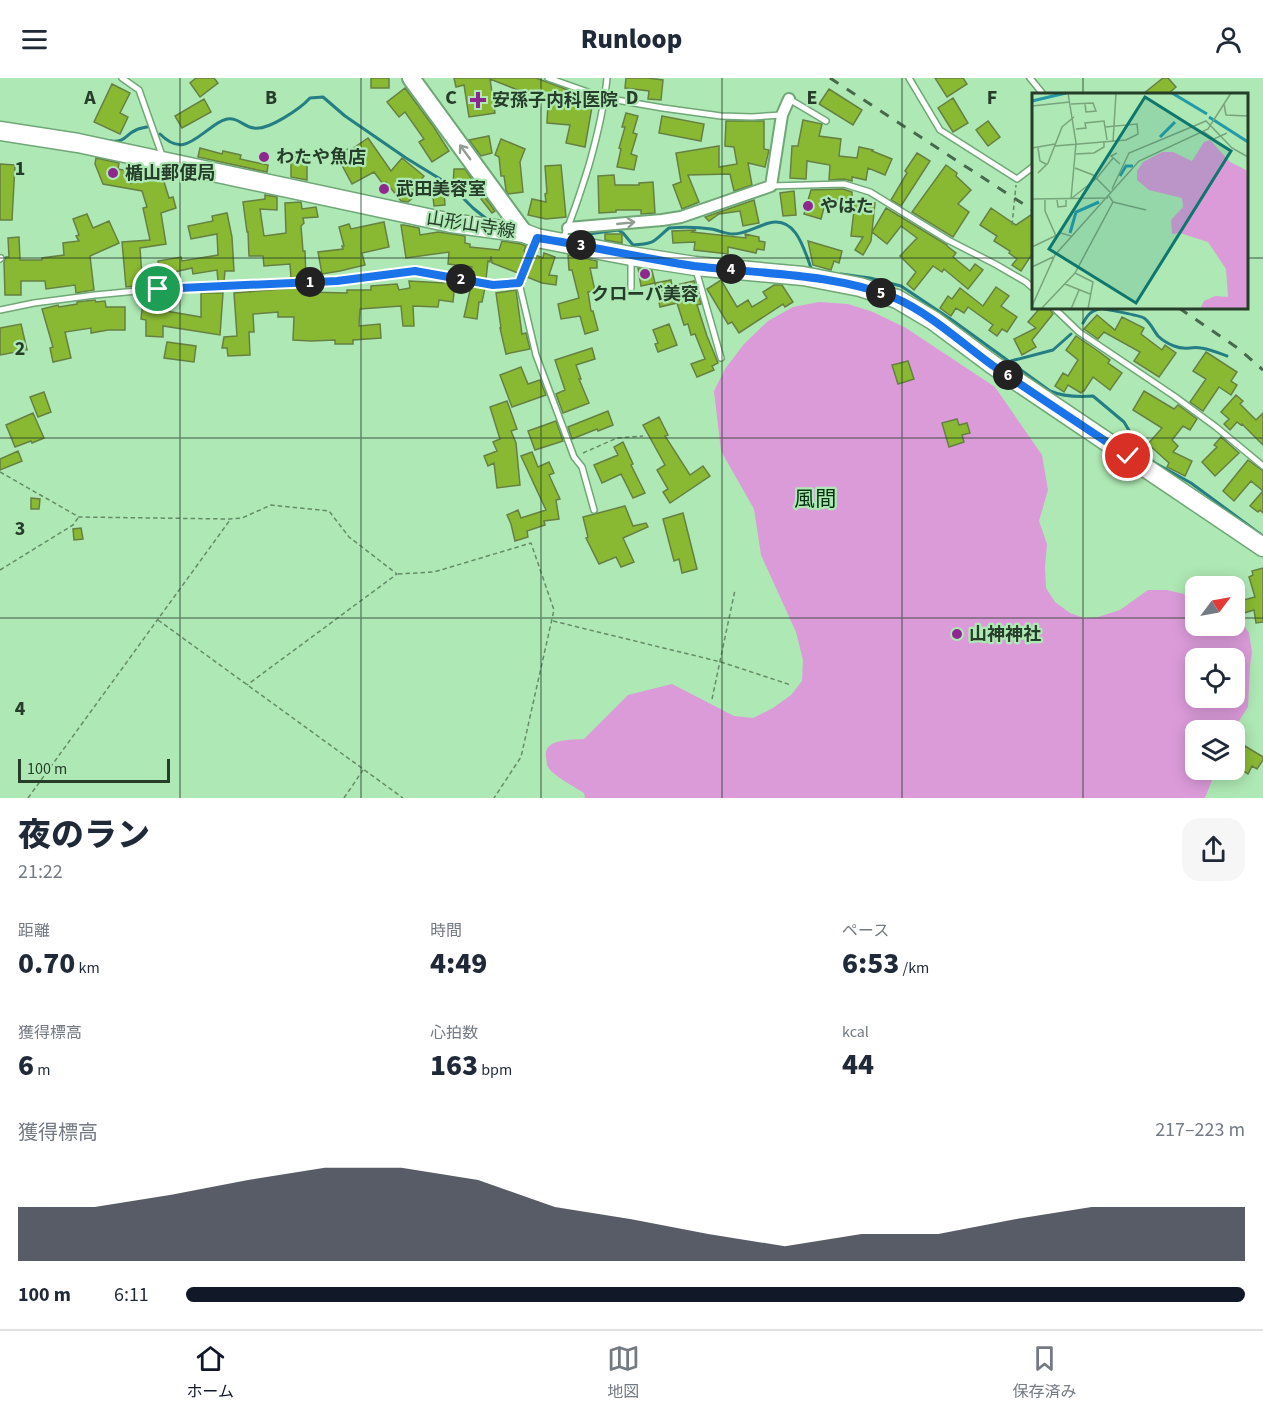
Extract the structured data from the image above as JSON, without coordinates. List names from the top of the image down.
{
  "streets": {
    "main road": ["山形山寺線"]
  },
  "districts": ["風間"],
  "places": {
    "health": ["安孫子内科医院"],
    "other": [
      "わたや魚店",
      "楯山郵便局",
      "武田美容室",
      "やはた",
      "クローバ美容",
      "山神神社"
    ]
  },
  "scale_bar": "100 m",
  "north": "top right",
  "page": {
    "header": "Runloop",
    "pins": [
      "3",
      "4",
      "2",
      "1",
      "5",
      "6"
    ],
    "scale": "100 m",
    "heading": ["夜のラン", "21:22"],
    "stats": [
      ["距離", "0.70 km"],
      ["時間", "4:49"],
      ["ペース", "6:53 /km"],
      ["獲得標高", "6 m"],
      ["心拍数", "163 bpm"],
      ["kcal", "44"]
    ],
    "chart": ["獲得標高", "217–223 m"],
    "list": [
      {
        "name": "100 m",
        "note": "6:11"
      }
    ],
    "tabs": ["ホーム", "地図", "保存済み"]
  },
  "grid": {
    "columns": [
      "A",
      "B",
      "C",
      "D",
      "E",
      "F"
    ],
    "rows": [
      "1",
      "2",
      "3",
      "4"
    ]
  }
}
